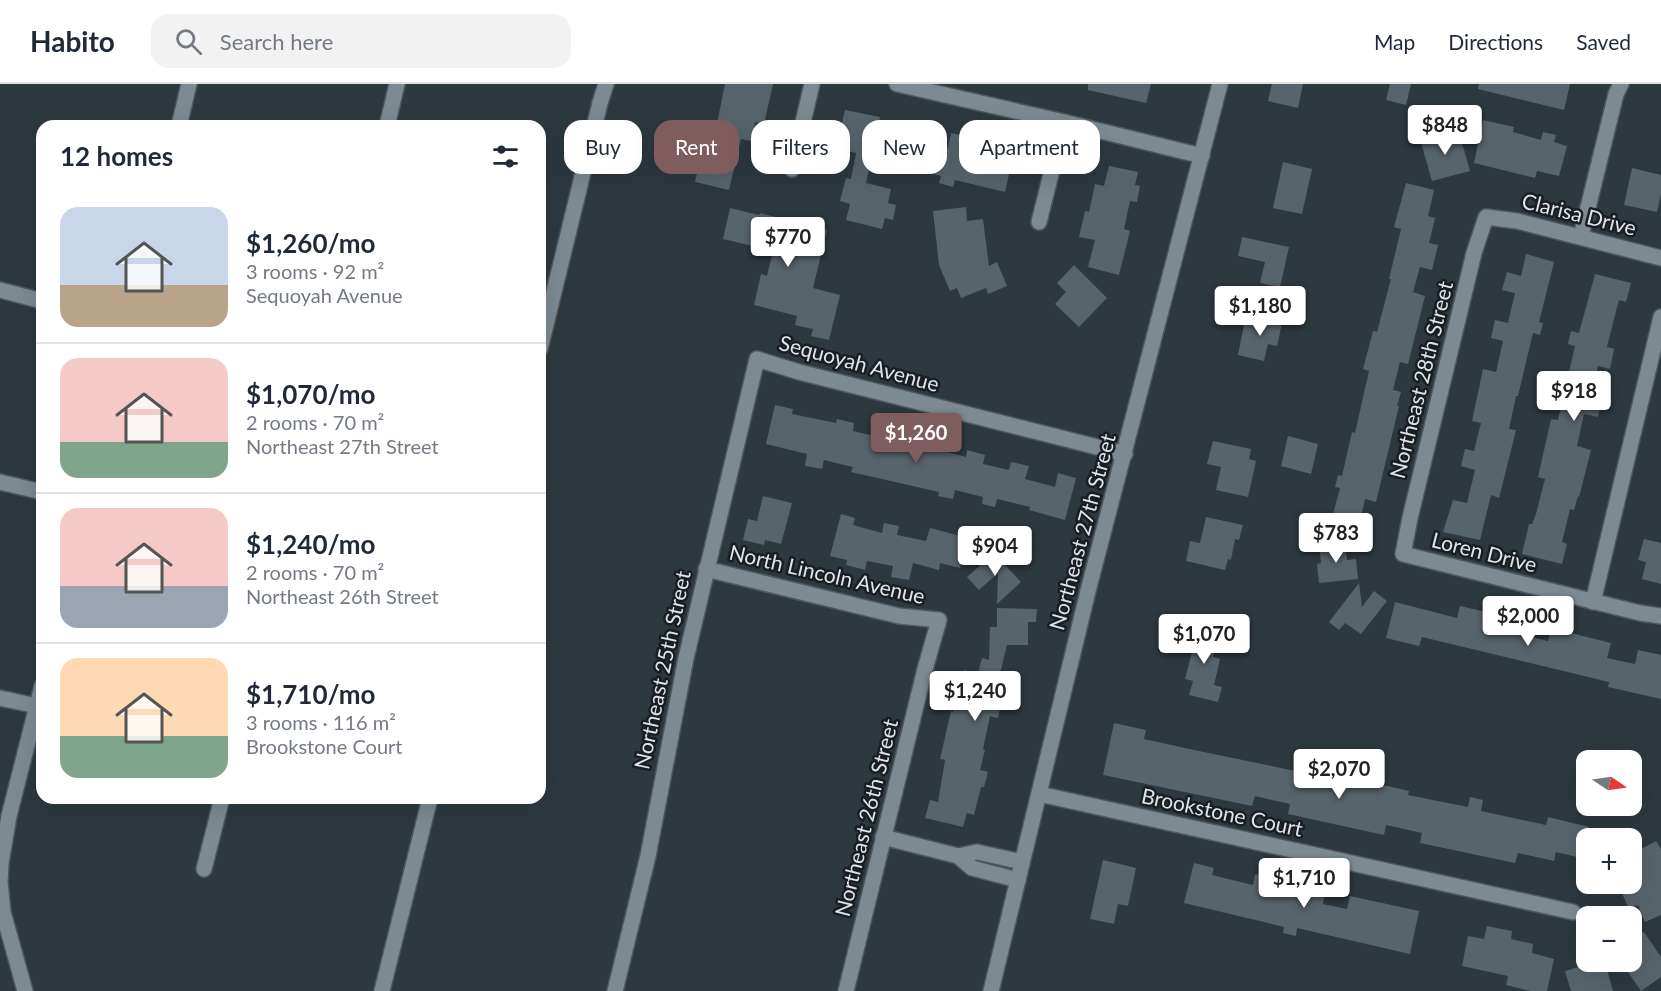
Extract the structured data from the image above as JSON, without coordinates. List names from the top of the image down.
{
  "streets": {
    "street": [
      "Clarisa Drive",
      "Sequoyah Avenue",
      "Northeast 28th Street",
      "Northeast 27th Street",
      "Loren Drive",
      "North Lincoln Avenue",
      "Northeast 25th Street",
      "Brookstone Court",
      "Northeast 26th Street"
    ]
  },
  "crossings": [
    ["Clarisa Drive", "Northeast 28th Street"],
    ["Sequoyah Avenue", "Northeast 27th Street"],
    ["Sequoyah Avenue", "Northeast 25th Street"],
    ["Northeast 28th Street", "Loren Drive"],
    ["Northeast 27th Street", "Brookstone Court"],
    ["North Lincoln Avenue", "Northeast 25th Street"],
    ["North Lincoln Avenue", "Northeast 26th Street"]
  ],
  "north": "right",
  "page": {
    "header": "Habito",
    "search": "Search here",
    "nav": ["Map", "Directions", "Saved"],
    "price": [
      "$848",
      "$770",
      "$1,180",
      "$918",
      "$1,260",
      "$783",
      "$904",
      "$2,000",
      "$1,070",
      "$1,240",
      "$2,070",
      "$1,710"
    ],
    "chip": [
      "Buy",
      "Rent",
      "Filters",
      "New",
      "Apartment"
    ],
    "heading": "12 homes",
    "list": [
      {
        "name": "$1,260/mo",
        "note": "3 rooms · 92 m² · Sequoyah Avenue"
      },
      {
        "name": "$1,070/mo",
        "note": "2 rooms · 70 m² · Northeast 27th Street"
      },
      {
        "name": "$1,240/mo",
        "note": "2 rooms · 70 m² · Northeast 26th Street"
      },
      {
        "name": "$1,710/mo",
        "note": "3 rooms · 116 m² · Brookstone Court"
      }
    ],
    "map_buttons": ["+", "−"]
  }
}
